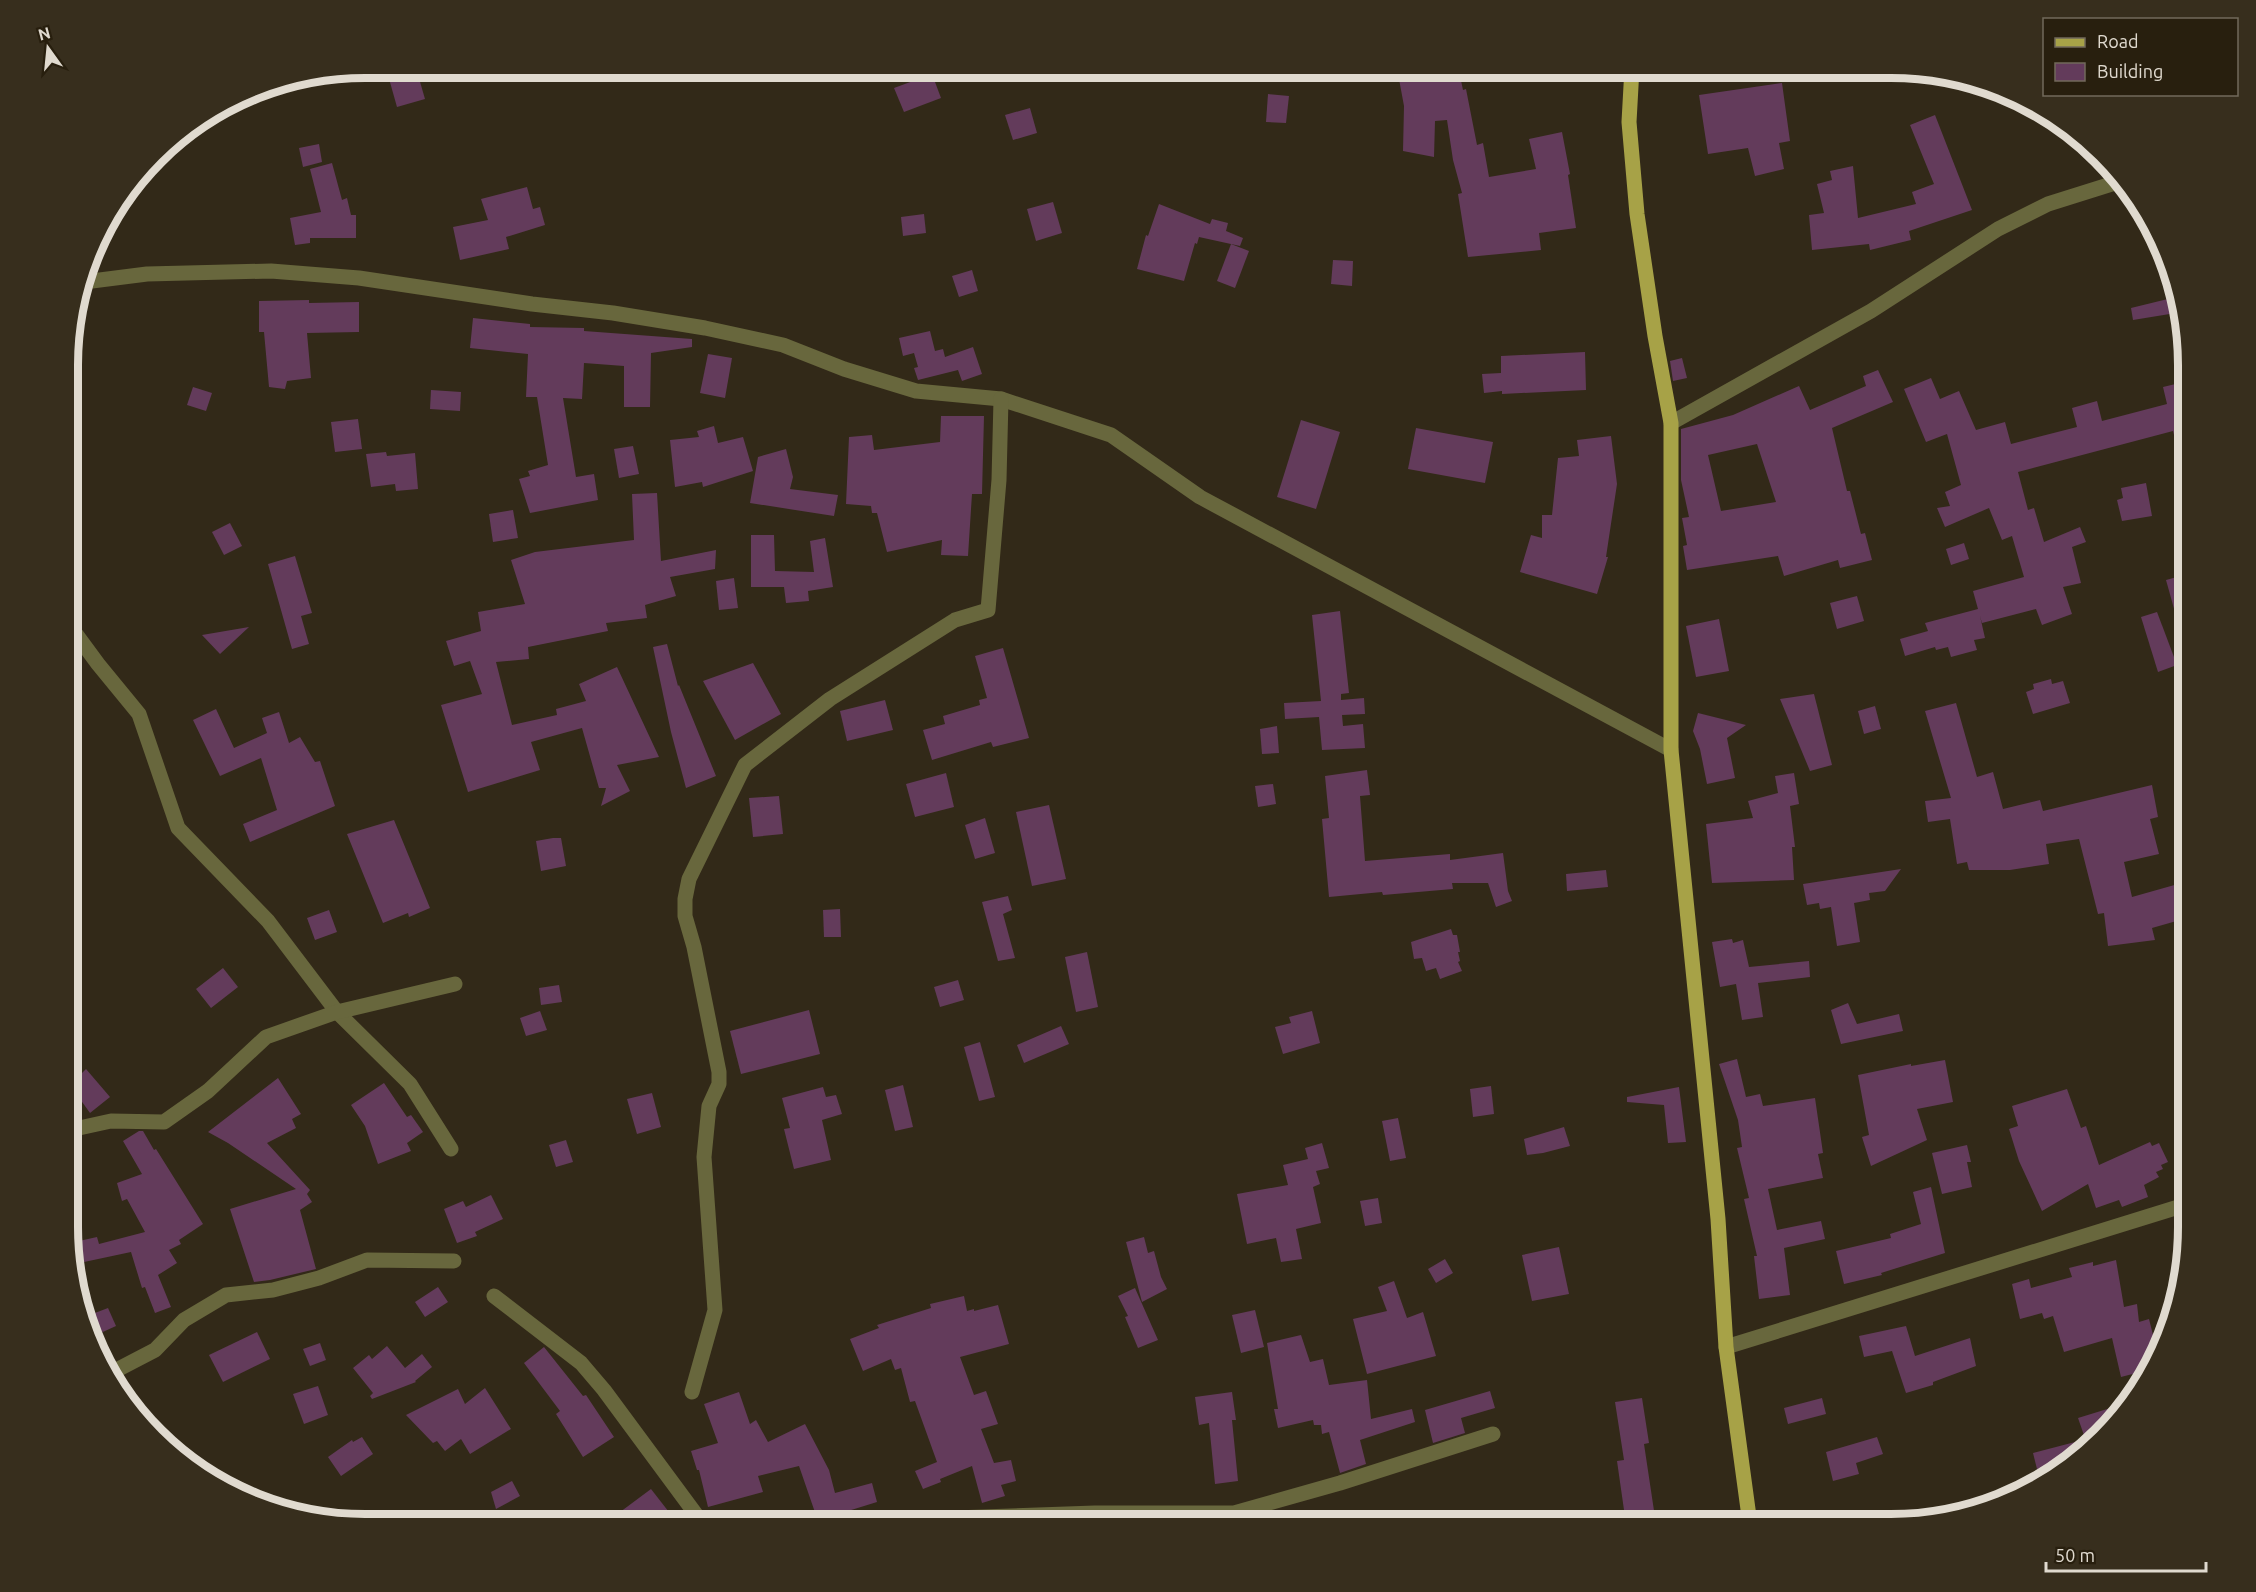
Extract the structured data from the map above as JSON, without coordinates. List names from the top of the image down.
{
  "legend": ["Road", "Building"],
  "scale_bar": "50 m",
  "north": "top"
}
